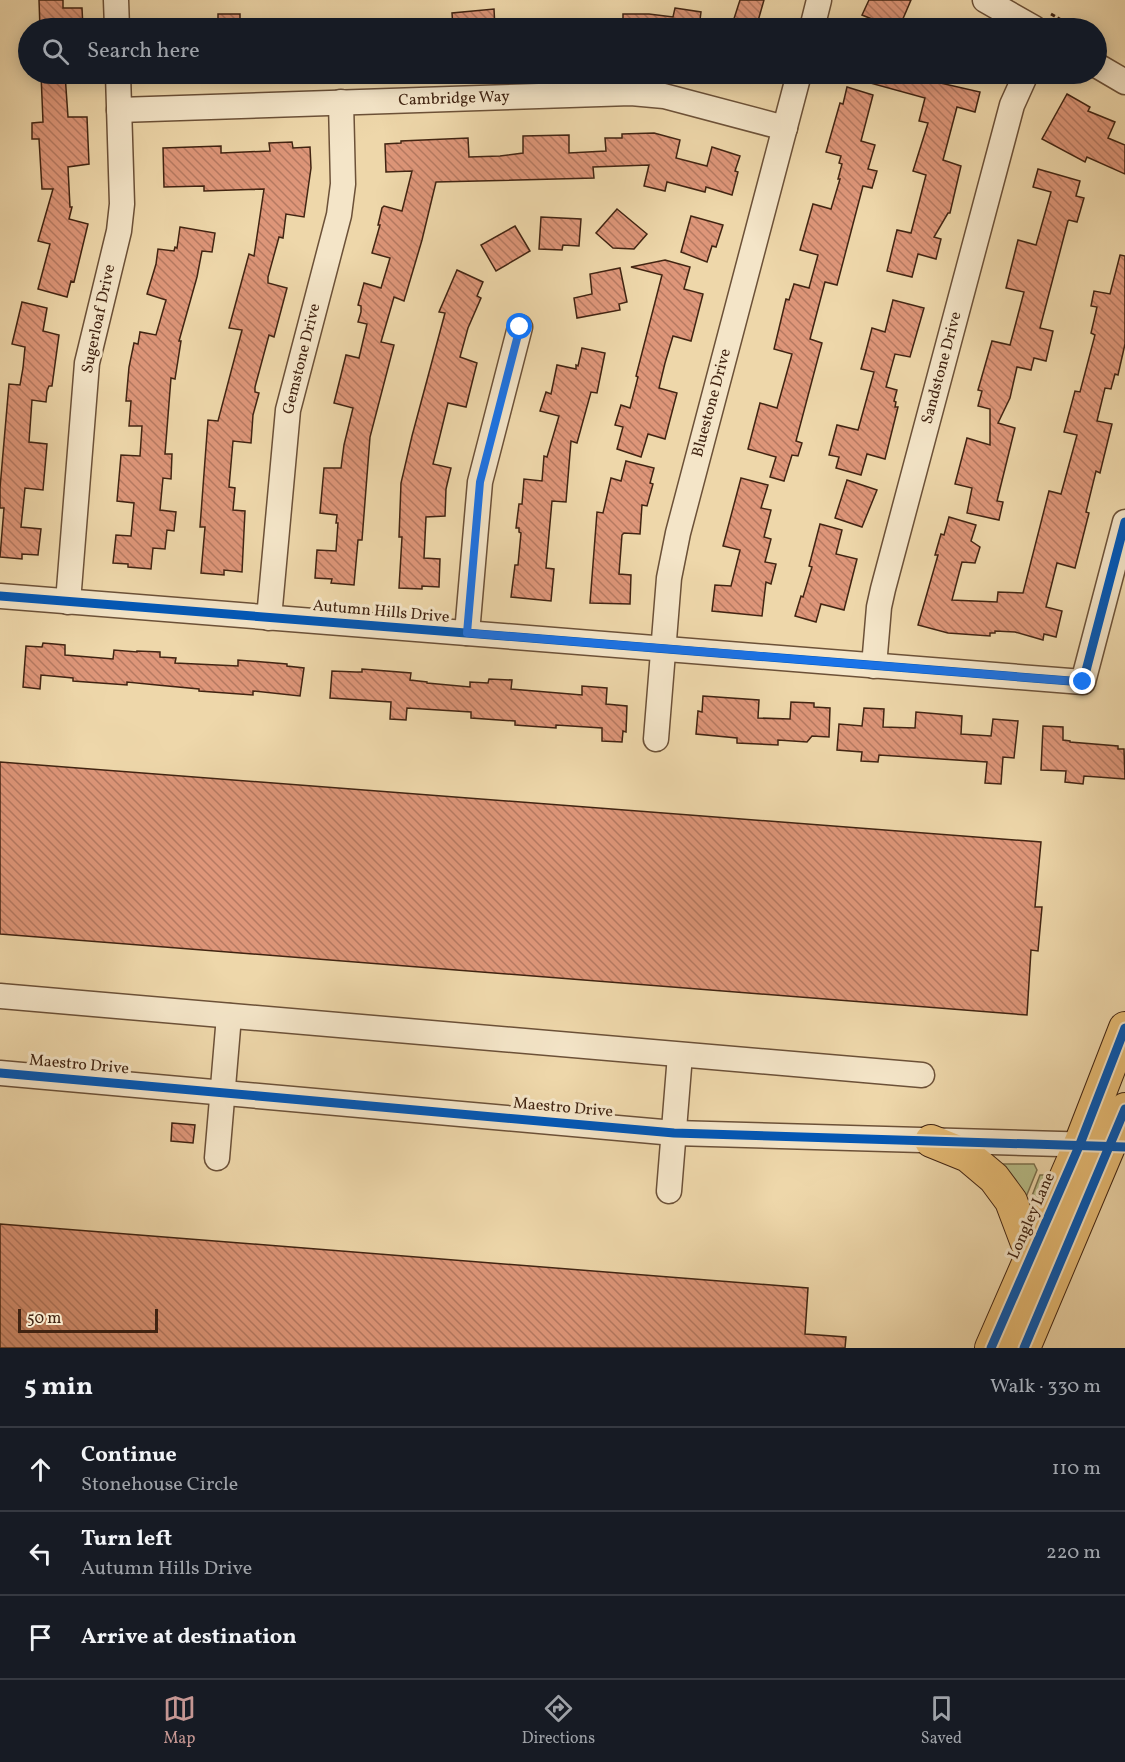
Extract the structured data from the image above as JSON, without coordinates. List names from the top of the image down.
{
  "streets": {
    "main road": ["Longley Lane"],
    "street": [
      "Cambridge Way",
      "Sugerloaf Drive",
      "Gemstone Drive",
      "Sandstone Drive",
      "Bluestone Drive",
      "Autumn Hills Drive",
      "Maestro Drive"
    ]
  },
  "crossings": [
    ["Cambridge Way", "Sugerloaf Drive"],
    ["Cambridge Way", "Gemstone Drive"],
    ["Cambridge Way", "Bluestone Drive"],
    ["Sugerloaf Drive", "Autumn Hills Drive"],
    ["Gemstone Drive", "Autumn Hills Drive"],
    ["Sandstone Drive", "Autumn Hills Drive"],
    ["Bluestone Drive", "Autumn Hills Drive"],
    ["Maestro Drive", "Longley Lane"]
  ],
  "scale_bar": "50 m",
  "page": {
    "search": "Search here",
    "scale": "50 m",
    "heading": ["5 min", "Walk · 330 m"],
    "list": [
      ["Continue", "Stonehouse Circle", "110 m"],
      ["Turn left", "Autumn Hills Drive", "220 m"],
      "Arrive at destination"
    ],
    "nav": ["Map", "Directions", "Saved"]
  }
}
